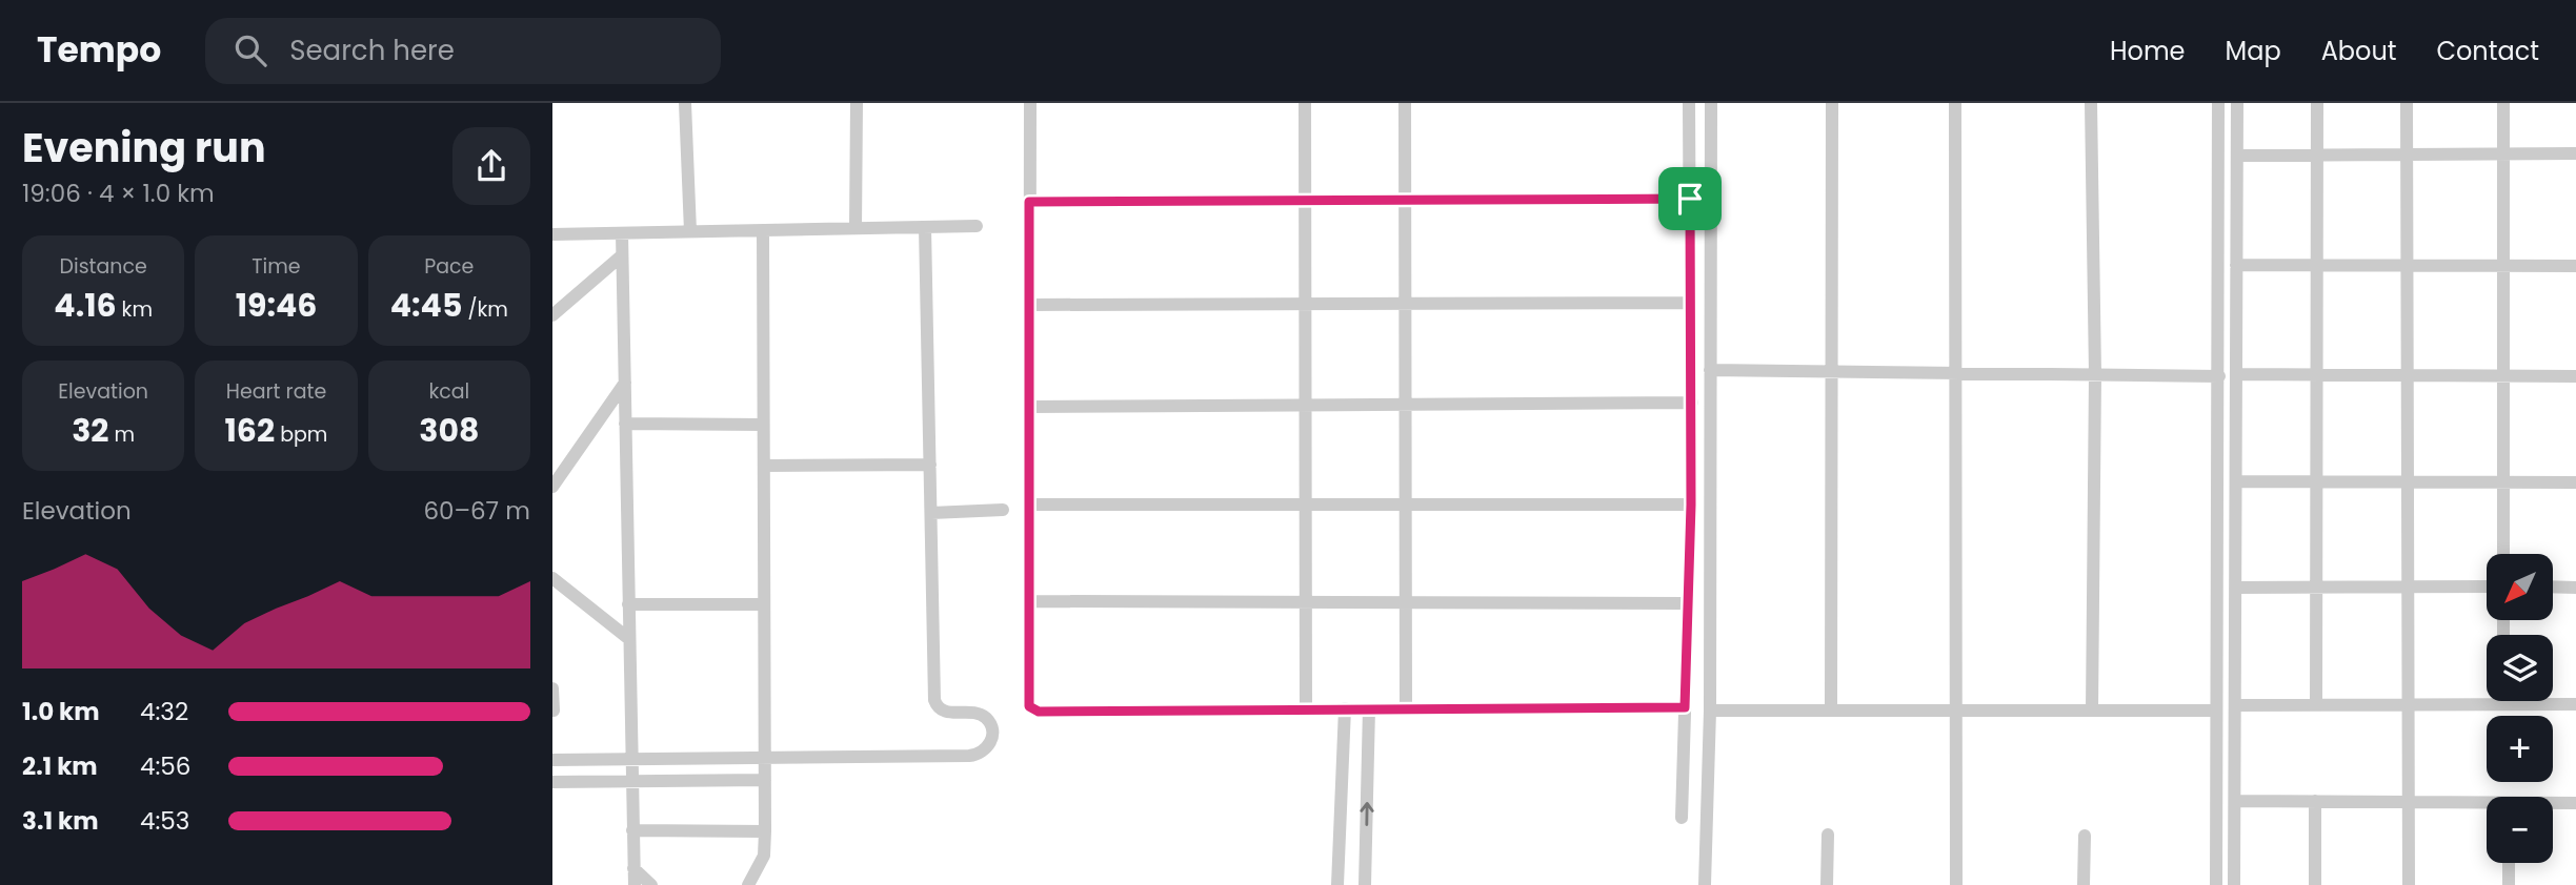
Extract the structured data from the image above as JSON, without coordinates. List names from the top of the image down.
{
  "north": "bottom left",
  "page": {
    "header": "Tempo",
    "search": "Search here",
    "nav": [
      "Home",
      "Map",
      "About",
      "Contact"
    ],
    "heading": ["Evening run", "19:06 · 4 × 1.0 km"],
    "stats": [
      ["Distance", "4.16 km"],
      ["Time", "19:46"],
      ["Pace", "4:45 /km"],
      ["Elevation", "32 m"],
      ["Heart rate", "162 bpm"],
      ["kcal", "308"]
    ],
    "chart": ["Elevation", "60–67 m"],
    "map_buttons": ["+", "−"],
    "list": [
      {
        "name": "1.0 km",
        "note": "4:32"
      },
      {
        "name": "2.1 km",
        "note": "4:56"
      },
      {
        "name": "3.1 km",
        "note": "4:53"
      }
    ]
  }
}
